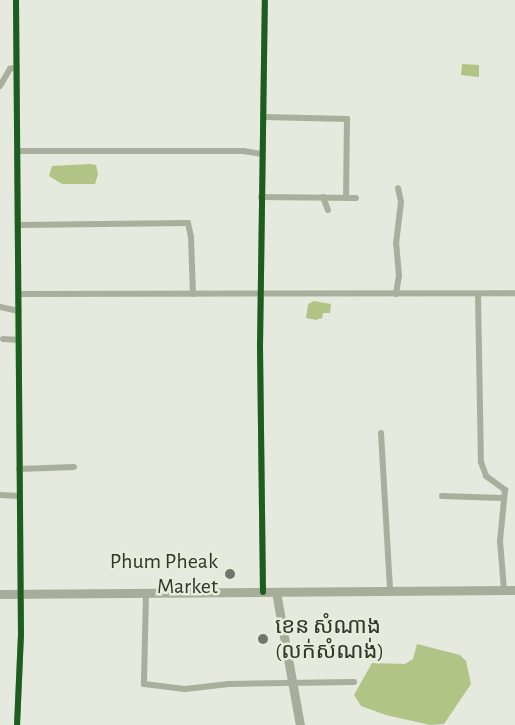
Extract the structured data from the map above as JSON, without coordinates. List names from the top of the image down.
{
  "places": ["Phum Pheak Market", "ខេន សំណាង (លក់សំណង់)"]
}
